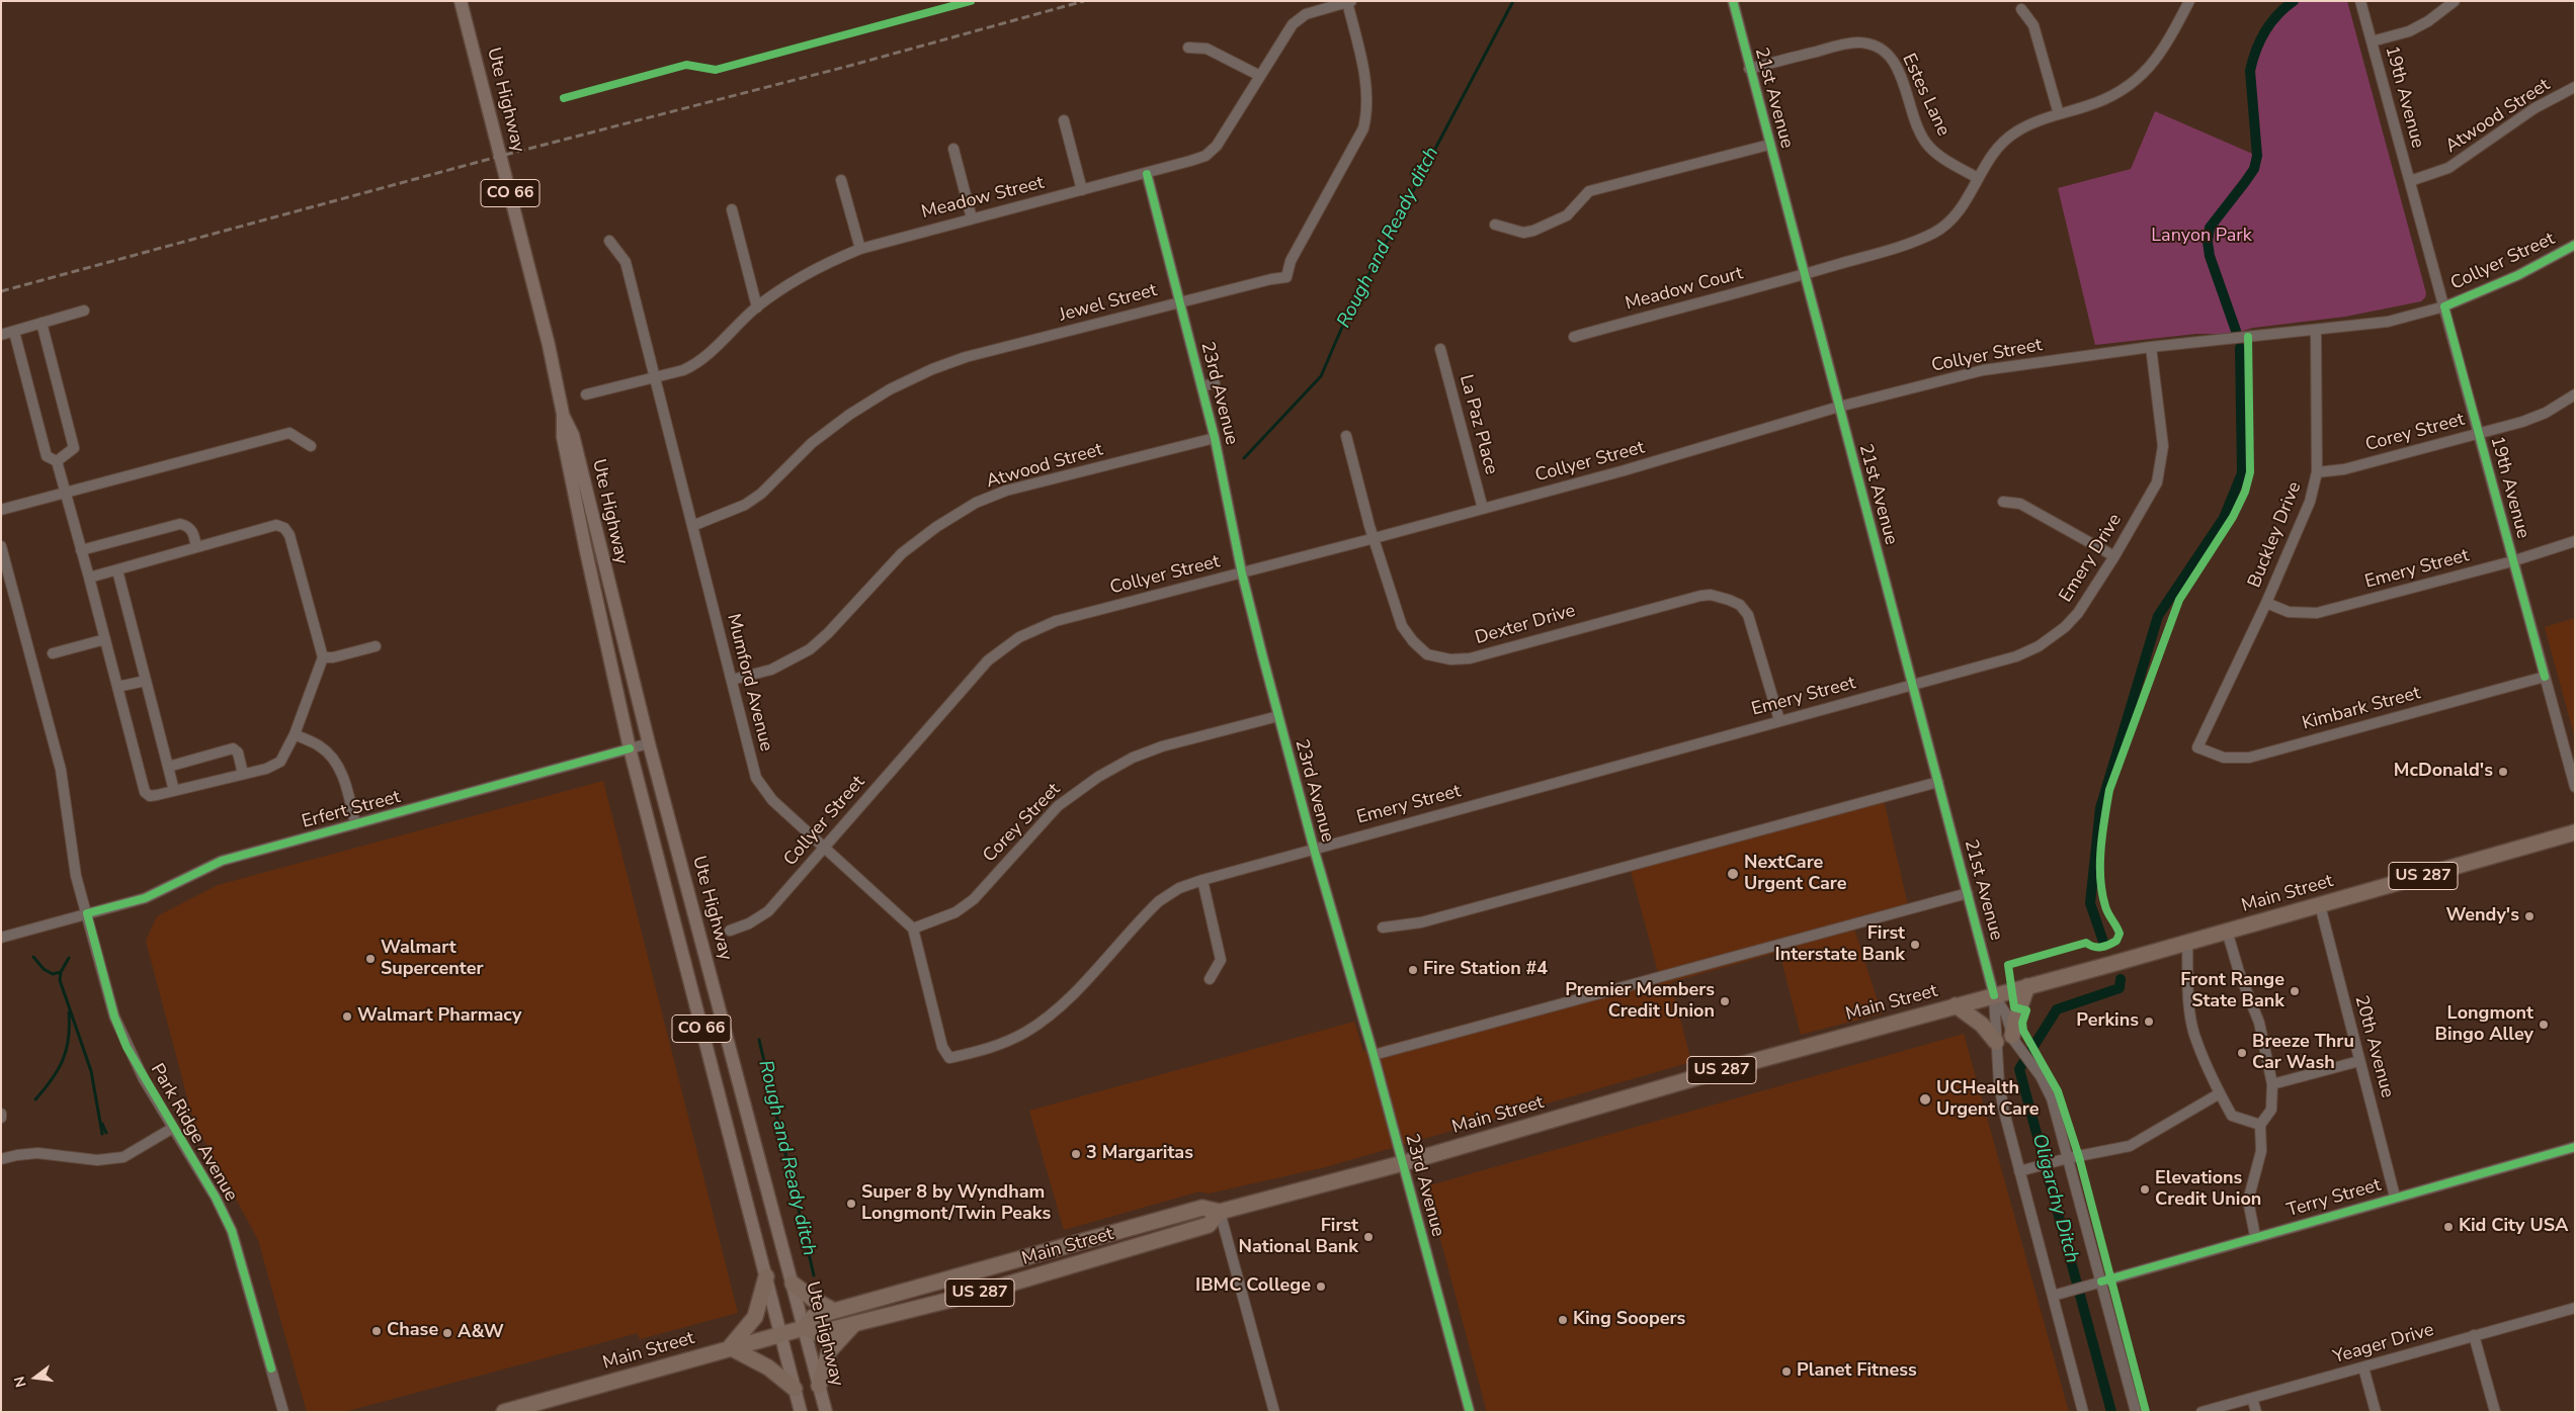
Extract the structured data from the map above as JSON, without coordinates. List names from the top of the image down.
{
  "streets": {
    "highway": ["US 287", "Main Street"],
    "main road": ["Ute Highway", "CO 66"],
    "street": [
      "Estes Lane",
      "19th Avenue",
      "21st Avenue",
      "Atwood Street",
      "Meadow Street",
      "Collyer Street",
      "Meadow Court",
      "Jewel Street",
      "23rd Avenue",
      "La Paz Place",
      "Corey Street",
      "Buckley Drive",
      "Emery Drive",
      "Emery Street",
      "Dexter Drive",
      "Mumford Avenue",
      "Kimbark Street",
      "Erfert Street",
      "20th Avenue",
      "Park Ridge Avenue",
      "Terry Street",
      "Yeager Drive"
    ]
  },
  "crossings": [
    ["Estes Lane", "21st Avenue"],
    ["Estes Lane", "Meadow Court"],
    ["19th Avenue", "Atwood Street"],
    ["19th Avenue", "Collyer Street"],
    ["19th Avenue", "Corey Street"],
    ["19th Avenue", "Emery Street"],
    ["19th Avenue", "Kimbark Street"],
    ["21st Avenue", "Collyer Street"],
    ["21st Avenue", "Meadow Court"],
    ["21st Avenue", "Emery Drive"],
    ["21st Avenue", "Emery Street"],
    ["21st Avenue", "Main Street"],
    ["21st Avenue", "Terry Street"],
    ["Ute Highway", "Erfert Street"],
    ["Ute Highway", "Main Street"],
    ["Atwood Street", "23rd Avenue"],
    ["Atwood Street", "Mumford Avenue"],
    ["Meadow Street", "Jewel Street"],
    ["Meadow Street", "23rd Avenue"],
    ["Meadow Street", "Mumford Avenue"],
    ["Collyer Street", "23rd Avenue"],
    ["Collyer Street", "La Paz Place"],
    ["Collyer Street", "Buckley Drive"],
    ["Collyer Street", "Emery Drive"],
    ["Collyer Street", "Dexter Drive"],
    ["Collyer Street", "Mumford Avenue"],
    ["Jewel Street", "23rd Avenue"],
    ["Jewel Street", "Mumford Avenue"],
    ["23rd Avenue", "Corey Street"],
    ["23rd Avenue", "Emery Street"],
    ["23rd Avenue", "Main Street"],
    ["Corey Street", "Buckley Drive"],
    ["Corey Street", "Emery Street"],
    ["Corey Street", "Mumford Avenue"],
    ["Buckley Drive", "Emery Street"],
    ["Buckley Drive", "Kimbark Street"],
    ["Emery Drive", "Emery Street"],
    ["Emery Street", "Dexter Drive"],
    ["Emery Street", "Mumford Avenue"],
    ["Erfert Street", "Park Ridge Avenue"],
    ["Main Street", "20th Avenue"],
    ["20th Avenue", "Terry Street"]
  ],
  "water": ["Rough and Ready ditch", "Oligarchy Ditch"],
  "parks": ["Lanyon Park"],
  "places": [
    "McDonald's",
    "NextCare Urgent Care",
    "Wendy's",
    "First Interstate Bank",
    "Walmart Supercenter",
    "Fire Station #4",
    "Front Range State Bank",
    "Premier Members Credit Union",
    "Walmart Pharmacy",
    "Perkins",
    "Longmont Bingo Alley",
    "Breeze Thru Car Wash",
    "UCHealth Urgent Care",
    "3 Margaritas",
    "Elevations Credit Union",
    "Super 8 by Wyndham Longmont/Twin Peaks",
    "Kid City USA",
    "First National Bank",
    "IBMC College",
    "King Soopers",
    "Chase",
    "A&W",
    "Planet Fitness"
  ],
  "north": "left"
}
